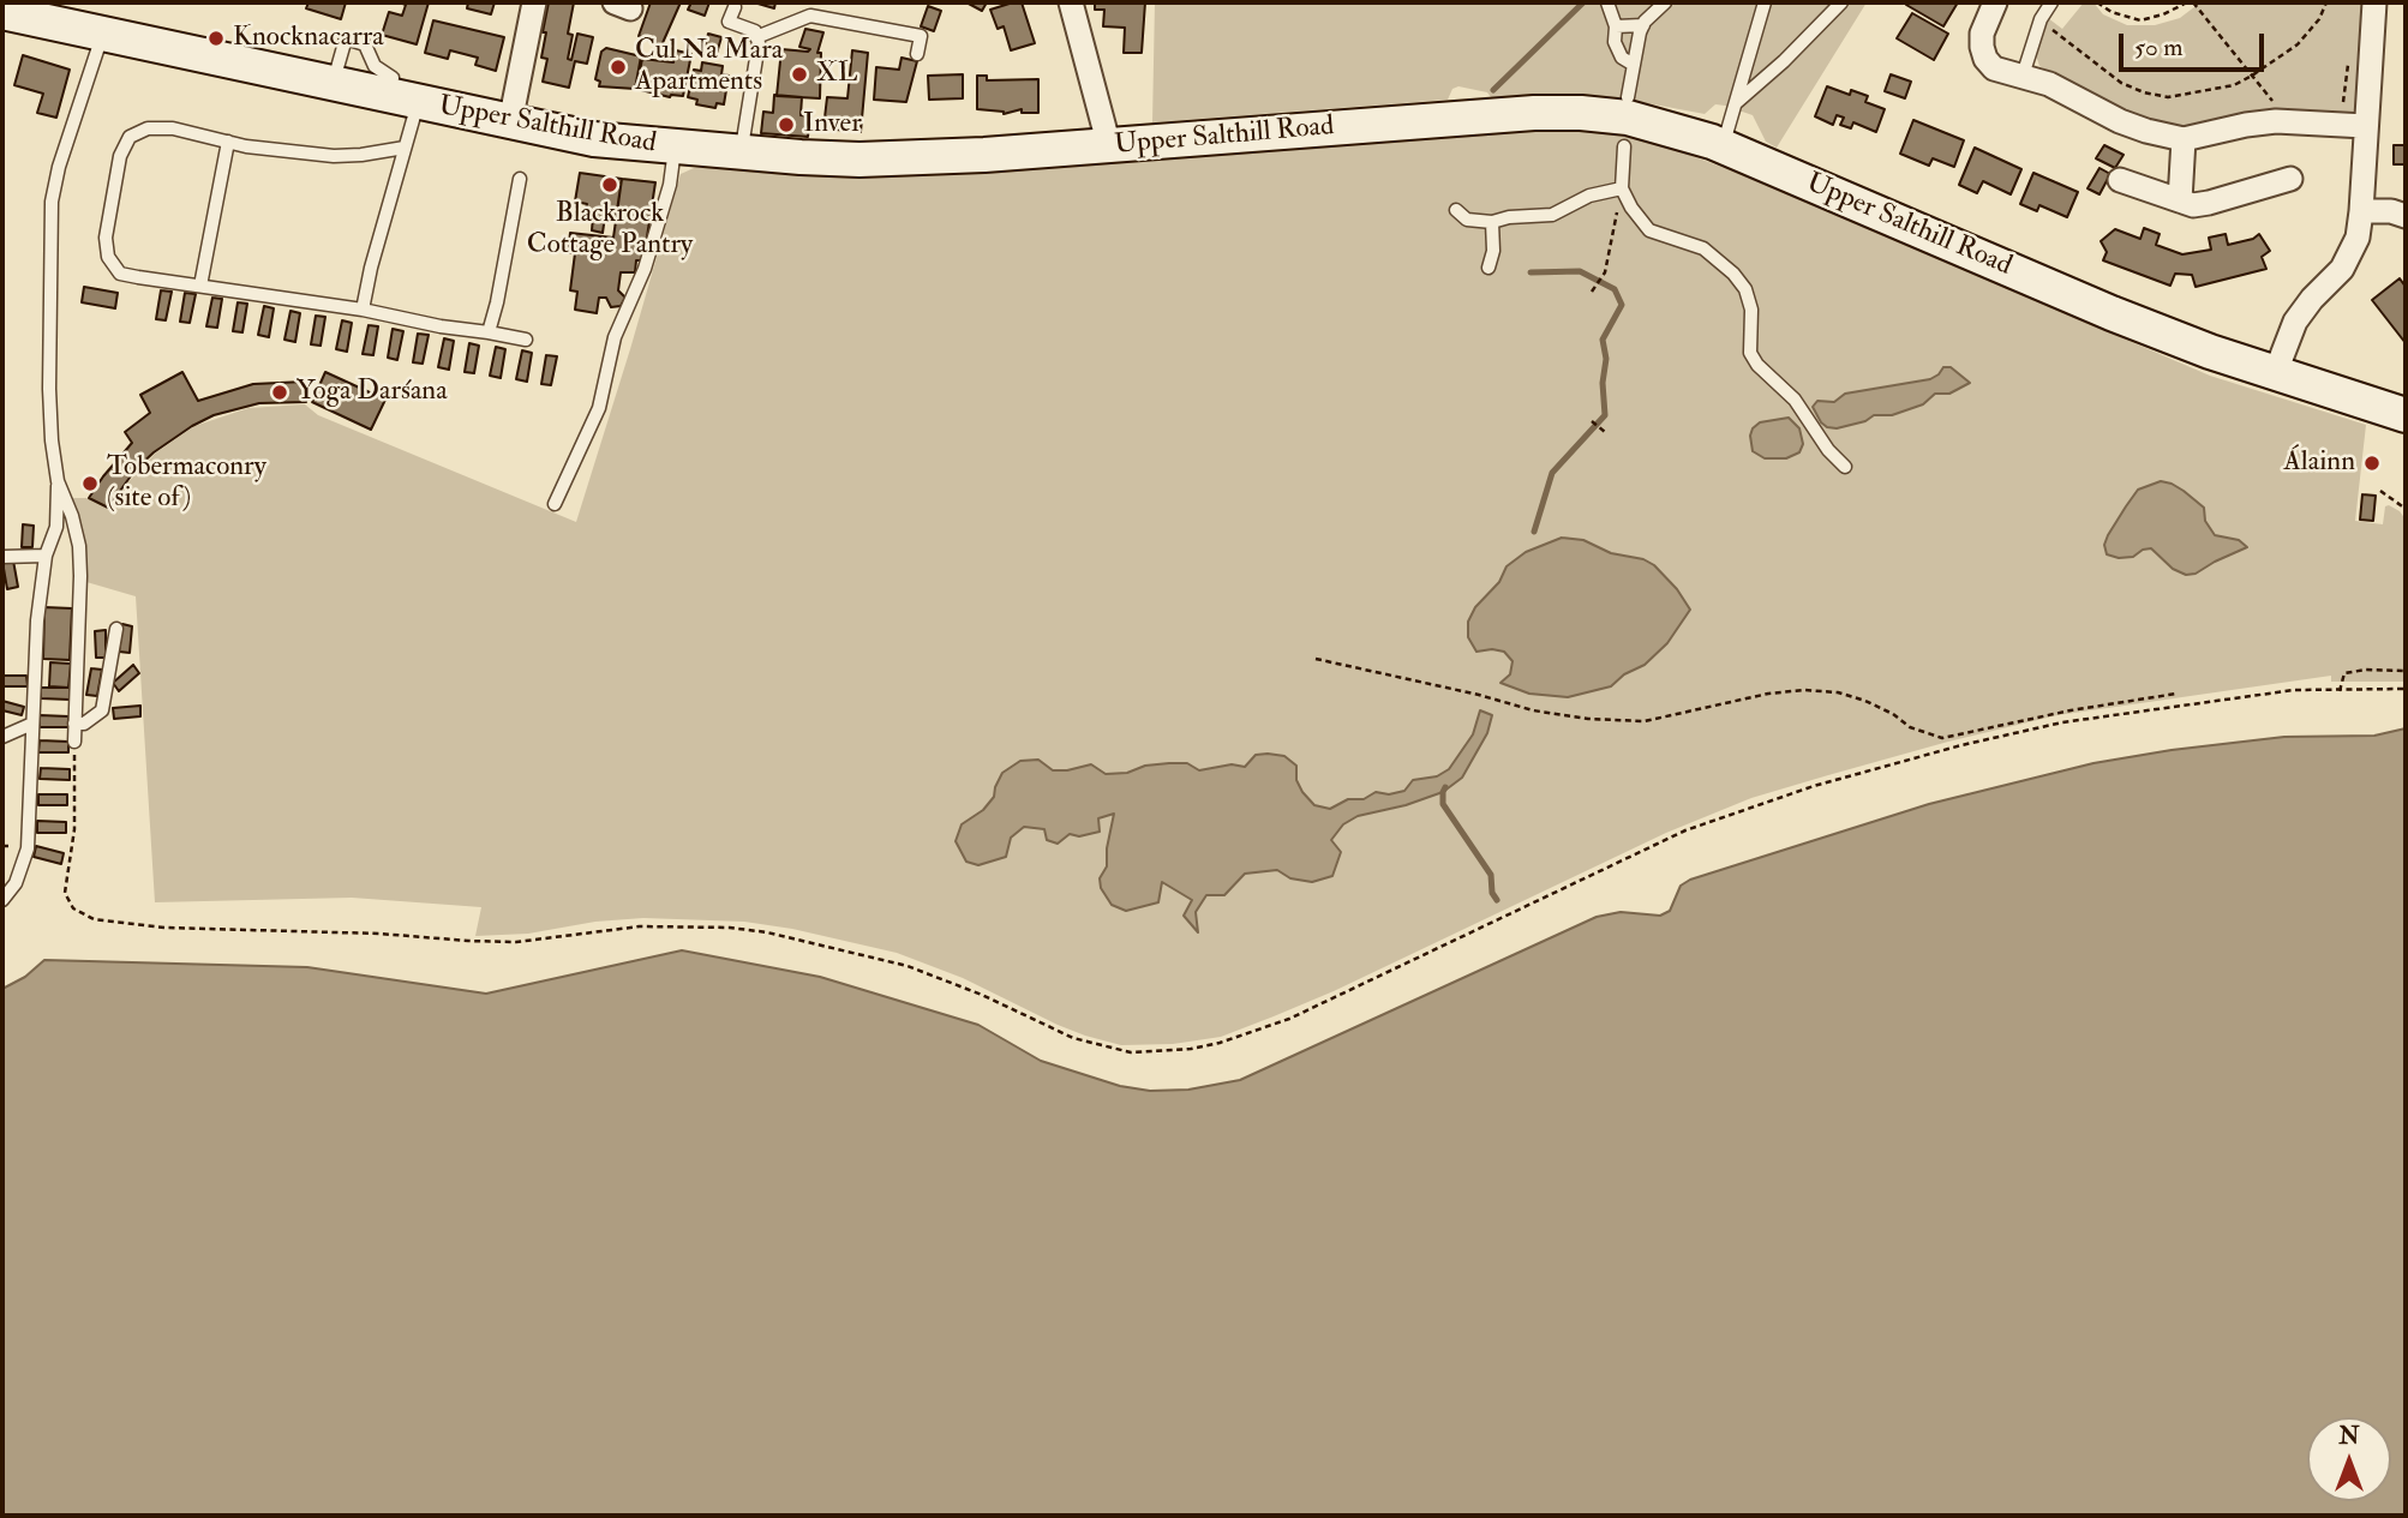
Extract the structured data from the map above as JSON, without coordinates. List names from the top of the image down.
{
  "streets": {
    "main road": ["Upper Salthill Road"]
  },
  "places": [
    "Knocknacarra",
    "Cul Na Mara Apartments",
    "XL",
    "Inver",
    "Blackrock Cottage Pantry",
    "Yoga Darśana",
    "Álainn",
    "Tobermaconry (site of)"
  ],
  "scale_bar": "50 m",
  "north": "top"
}
